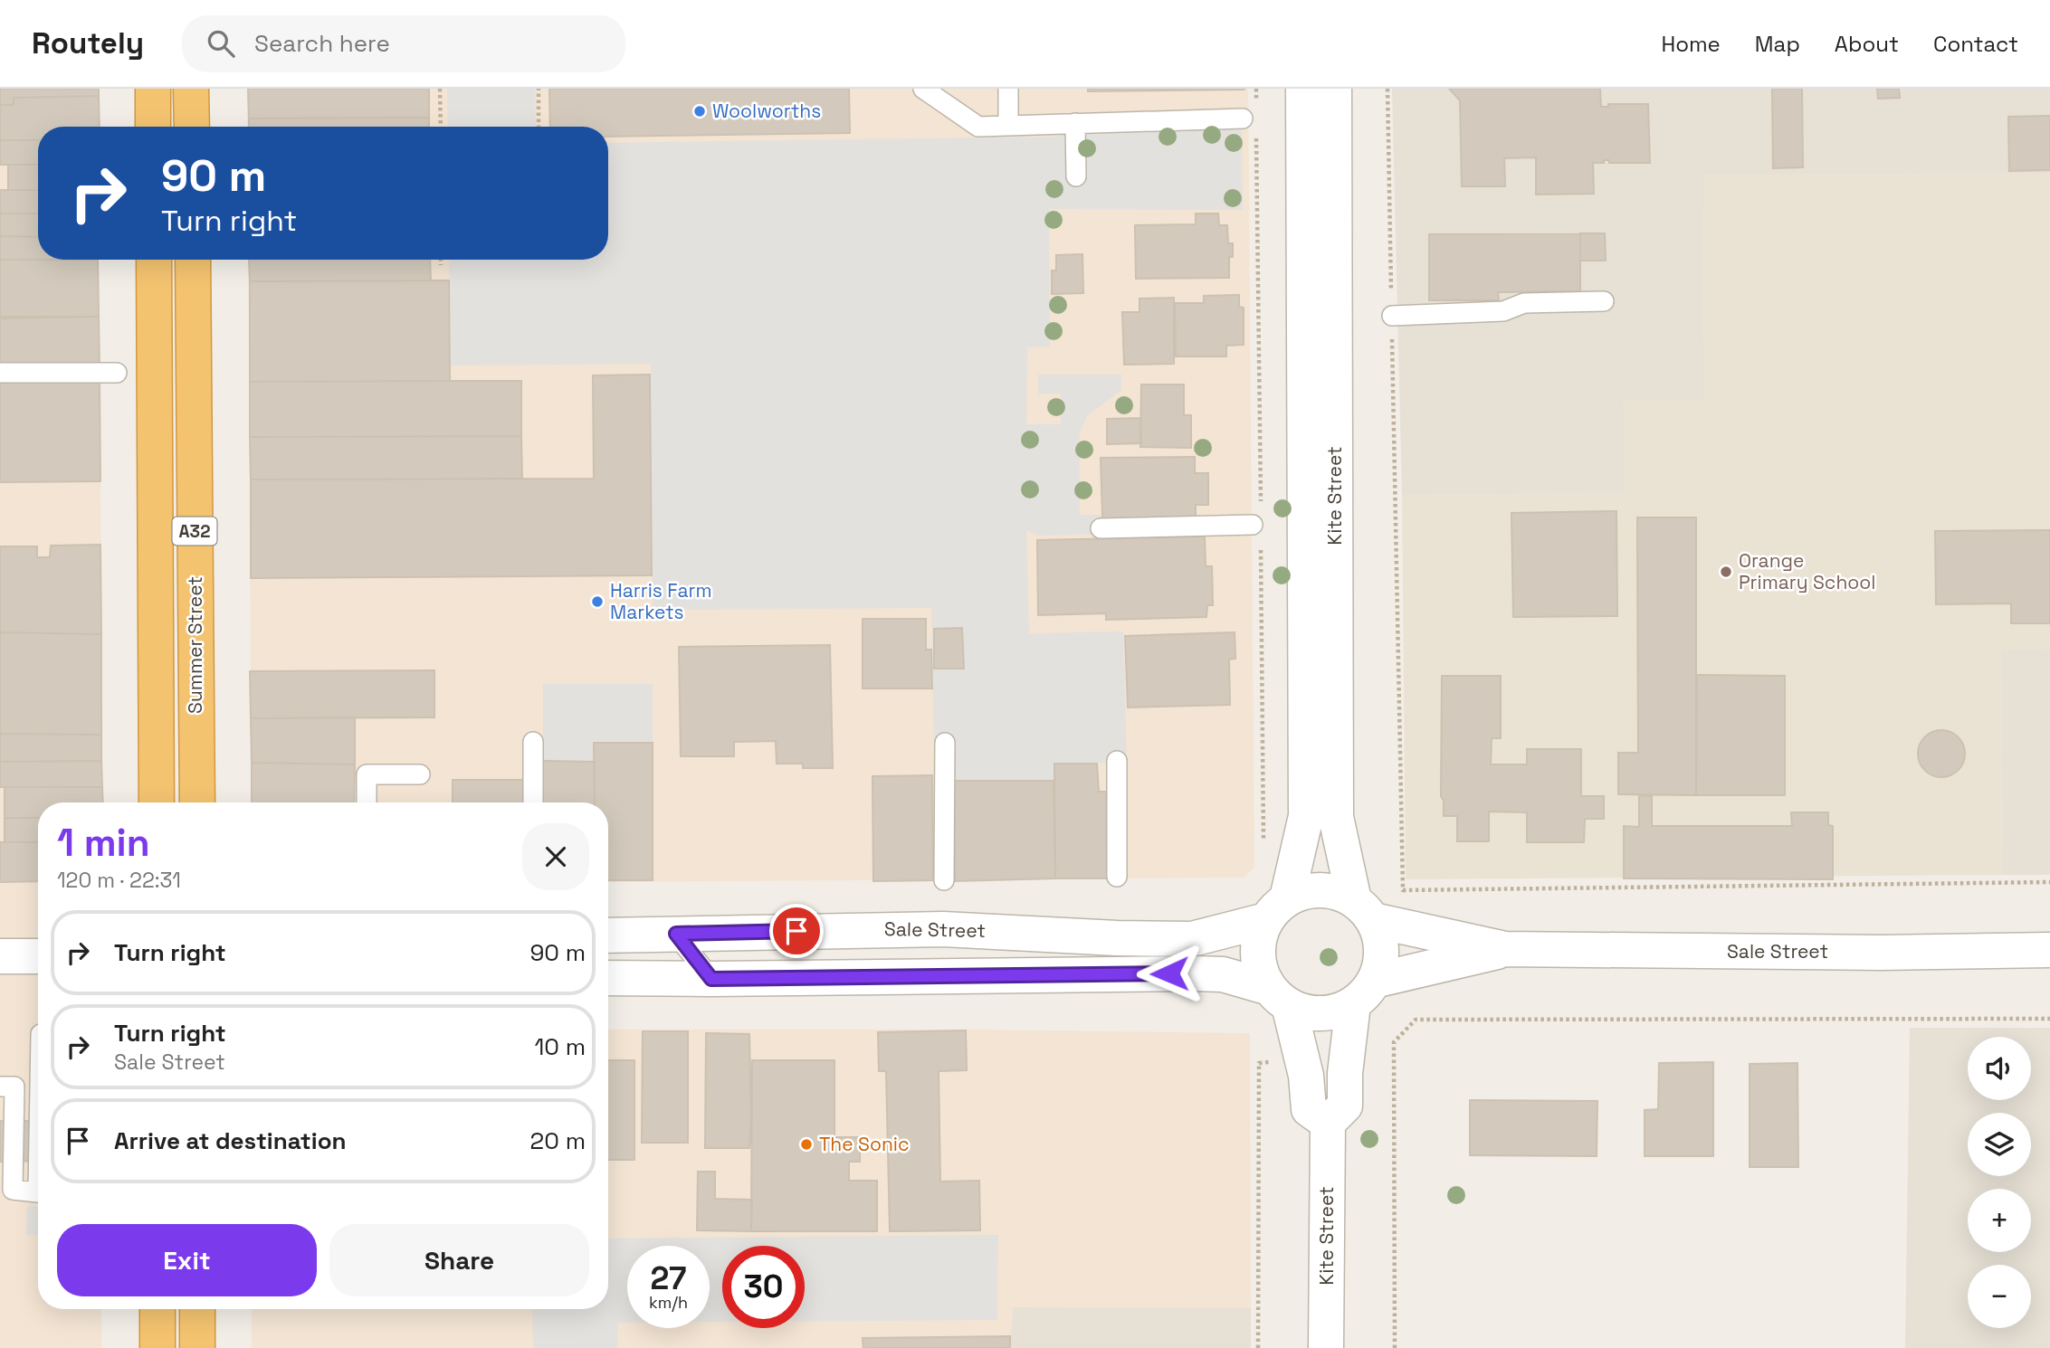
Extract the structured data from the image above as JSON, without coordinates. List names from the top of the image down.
{
  "streets": {
    "highway": ["A32", "Summer Street"],
    "street": ["Kite Street", "Sale Street"]
  },
  "crossings": [
    ["Kite Street", "Sale Street"]
  ],
  "places": [
    "Woolworths",
    "Orange Primary School",
    "Harris Farm Markets",
    "The Sonic"
  ],
  "page": {
    "header": "Routely",
    "search": "Search here",
    "nav": [
      "Home",
      "Map",
      "About",
      "Contact"
    ],
    "turn": ["90 m", "Turn right"],
    "heading": ["1 min", "120 m · 22:31"],
    "list": [
      {
        "name": "Turn right",
        "value": "90 m"
      },
      {
        "name": "Turn right",
        "note": "Sale Street",
        "value": "10 m"
      },
      {
        "name": "Arrive at destination",
        "value": "20 m"
      }
    ],
    "map_buttons": ["+", "−"],
    "buttons": ["Exit", "Share"],
    "speed": "27 km/h",
    "limit": "30"
  }
}
